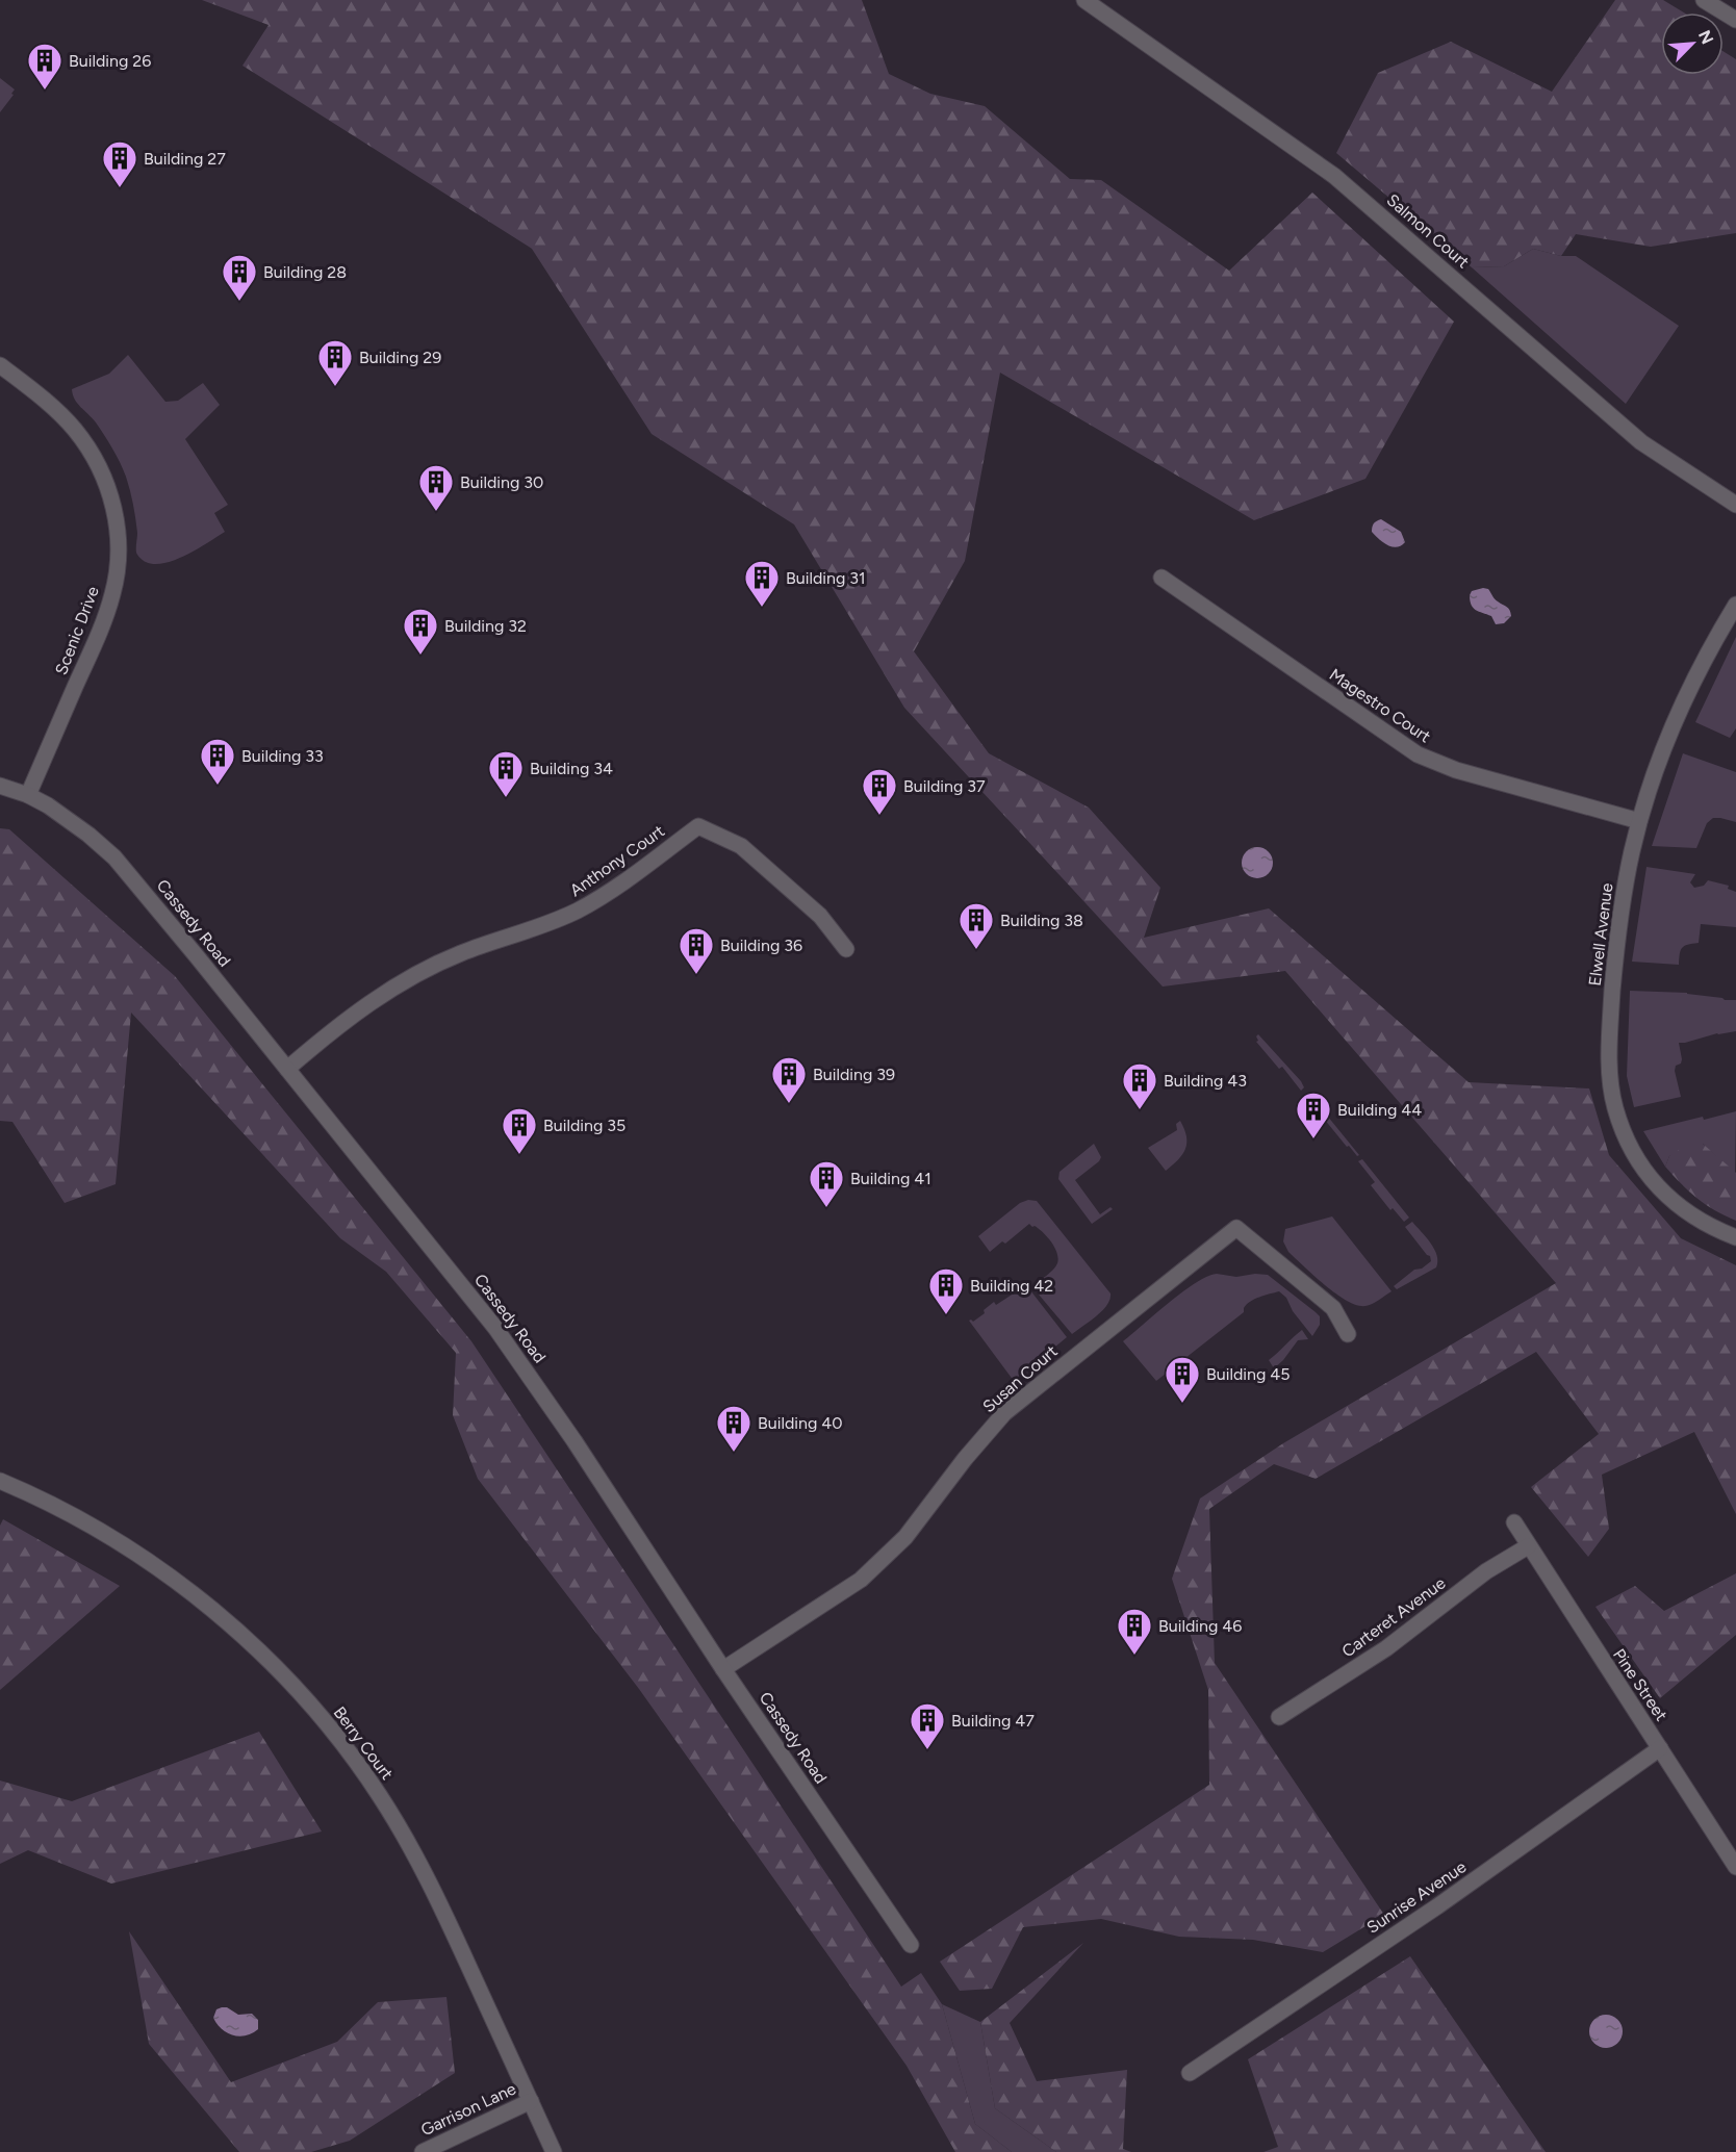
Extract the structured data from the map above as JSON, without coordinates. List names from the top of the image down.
{
  "streets": {
    "street": [
      "Salmon Court",
      "Scenic Drive",
      "Magestro Court",
      "Anthony Court",
      "Cassedy Road",
      "Elwell Avenue",
      "Susan Court",
      "Carteret Avenue",
      "Pine Street",
      "Berry Court",
      "Sunrise Avenue",
      "Garrison Lane"
    ]
  },
  "crossings": [
    ["Scenic Drive", "Cassedy Road"],
    ["Magestro Court", "Elwell Avenue"],
    ["Anthony Court", "Cassedy Road"],
    ["Cassedy Road", "Susan Court"],
    ["Carteret Avenue", "Pine Street"],
    ["Pine Street", "Sunrise Avenue"],
    ["Berry Court", "Garrison Lane"]
  ],
  "places": {
    "building": [
      "Building 26",
      "Building 27",
      "Building 28",
      "Building 29",
      "Building 30",
      "Building 31",
      "Building 32",
      "Building 33",
      "Building 34",
      "Building 37",
      "Building 38",
      "Building 36",
      "Building 39",
      "Building 43",
      "Building 44",
      "Building 35",
      "Building 41",
      "Building 42",
      "Building 45",
      "Building 40",
      "Building 46",
      "Building 47"
    ]
  },
  "north": "top right"
}
